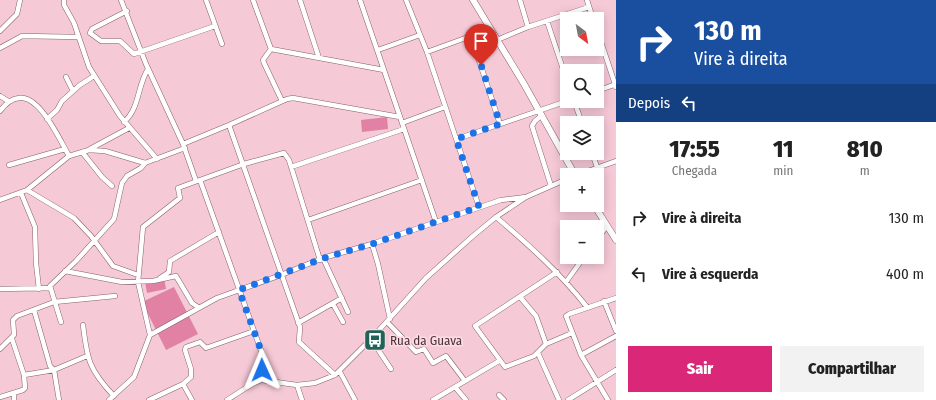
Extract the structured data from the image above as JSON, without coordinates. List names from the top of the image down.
{
  "places": {
    "bus stop": ["Rua da Guava"]
  },
  "north": "bottom right",
  "page": {
    "turn": ["130 m", "Vire à direita"],
    "map_buttons": ["+", "−"],
    "then": "Depois",
    "eta": [
      "17:55",
      "Chegada",
      "11",
      "min",
      "810",
      "m"
    ],
    "list": [
      {
        "name": "Vire à direita",
        "value": "130 m"
      },
      {
        "name": "Vire à esquerda",
        "value": "400 m"
      }
    ],
    "buttons": ["Sair", "Compartilhar"]
  }
}
